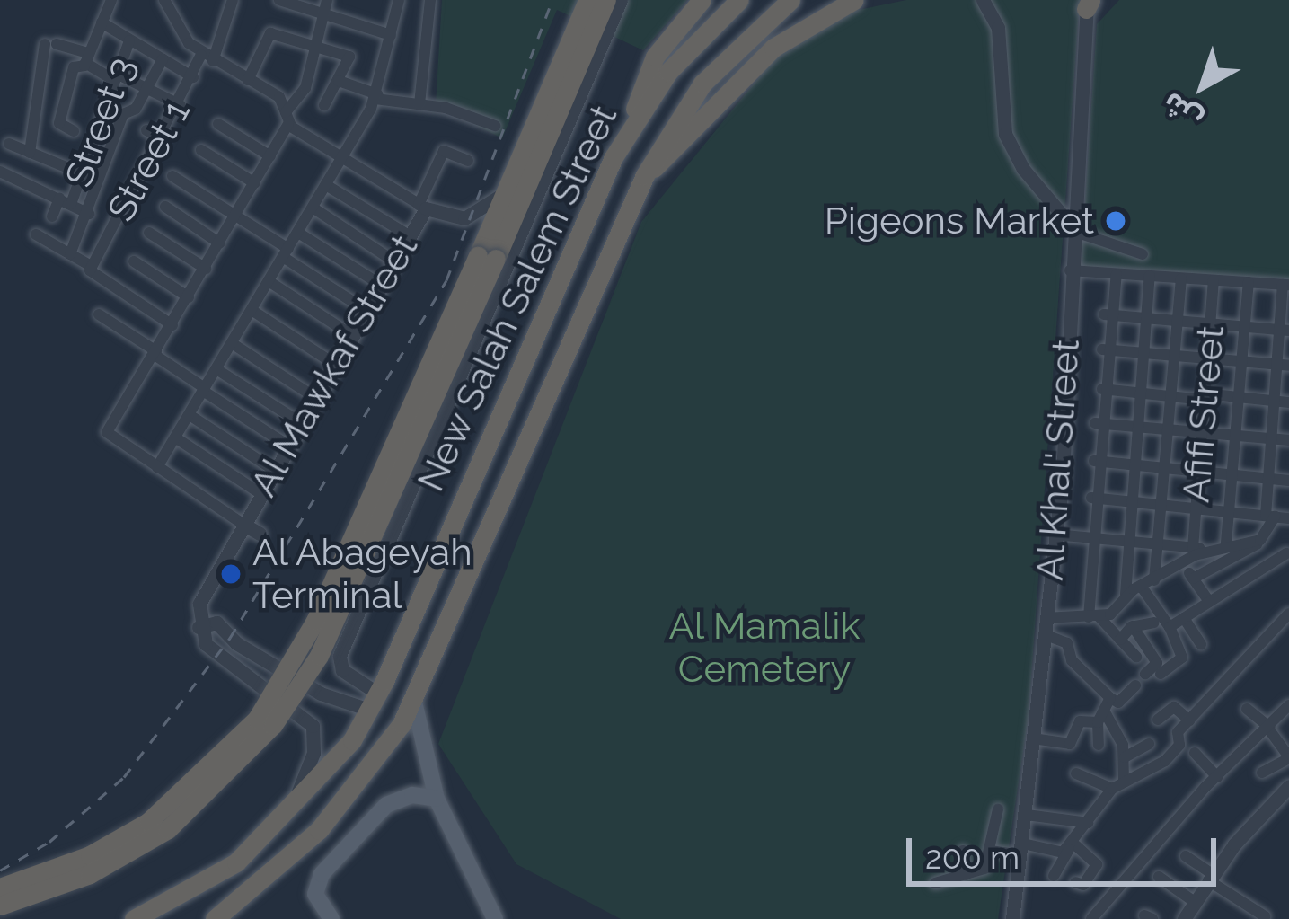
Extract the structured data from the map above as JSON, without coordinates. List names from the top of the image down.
{
  "streets": {
    "highway": ["New Salah Salem Street"],
    "street": [
      "Street 3",
      "Street 1",
      "Al Mawkaf Street",
      "Afifi Street",
      "Al Khal' Street"
    ]
  },
  "parks": ["Al Mamalik Cemetery"],
  "places": ["Pigeons Market", "Al Abageyah Terminal"],
  "scale_bar": "200 m",
  "north": "bottom left"
}
